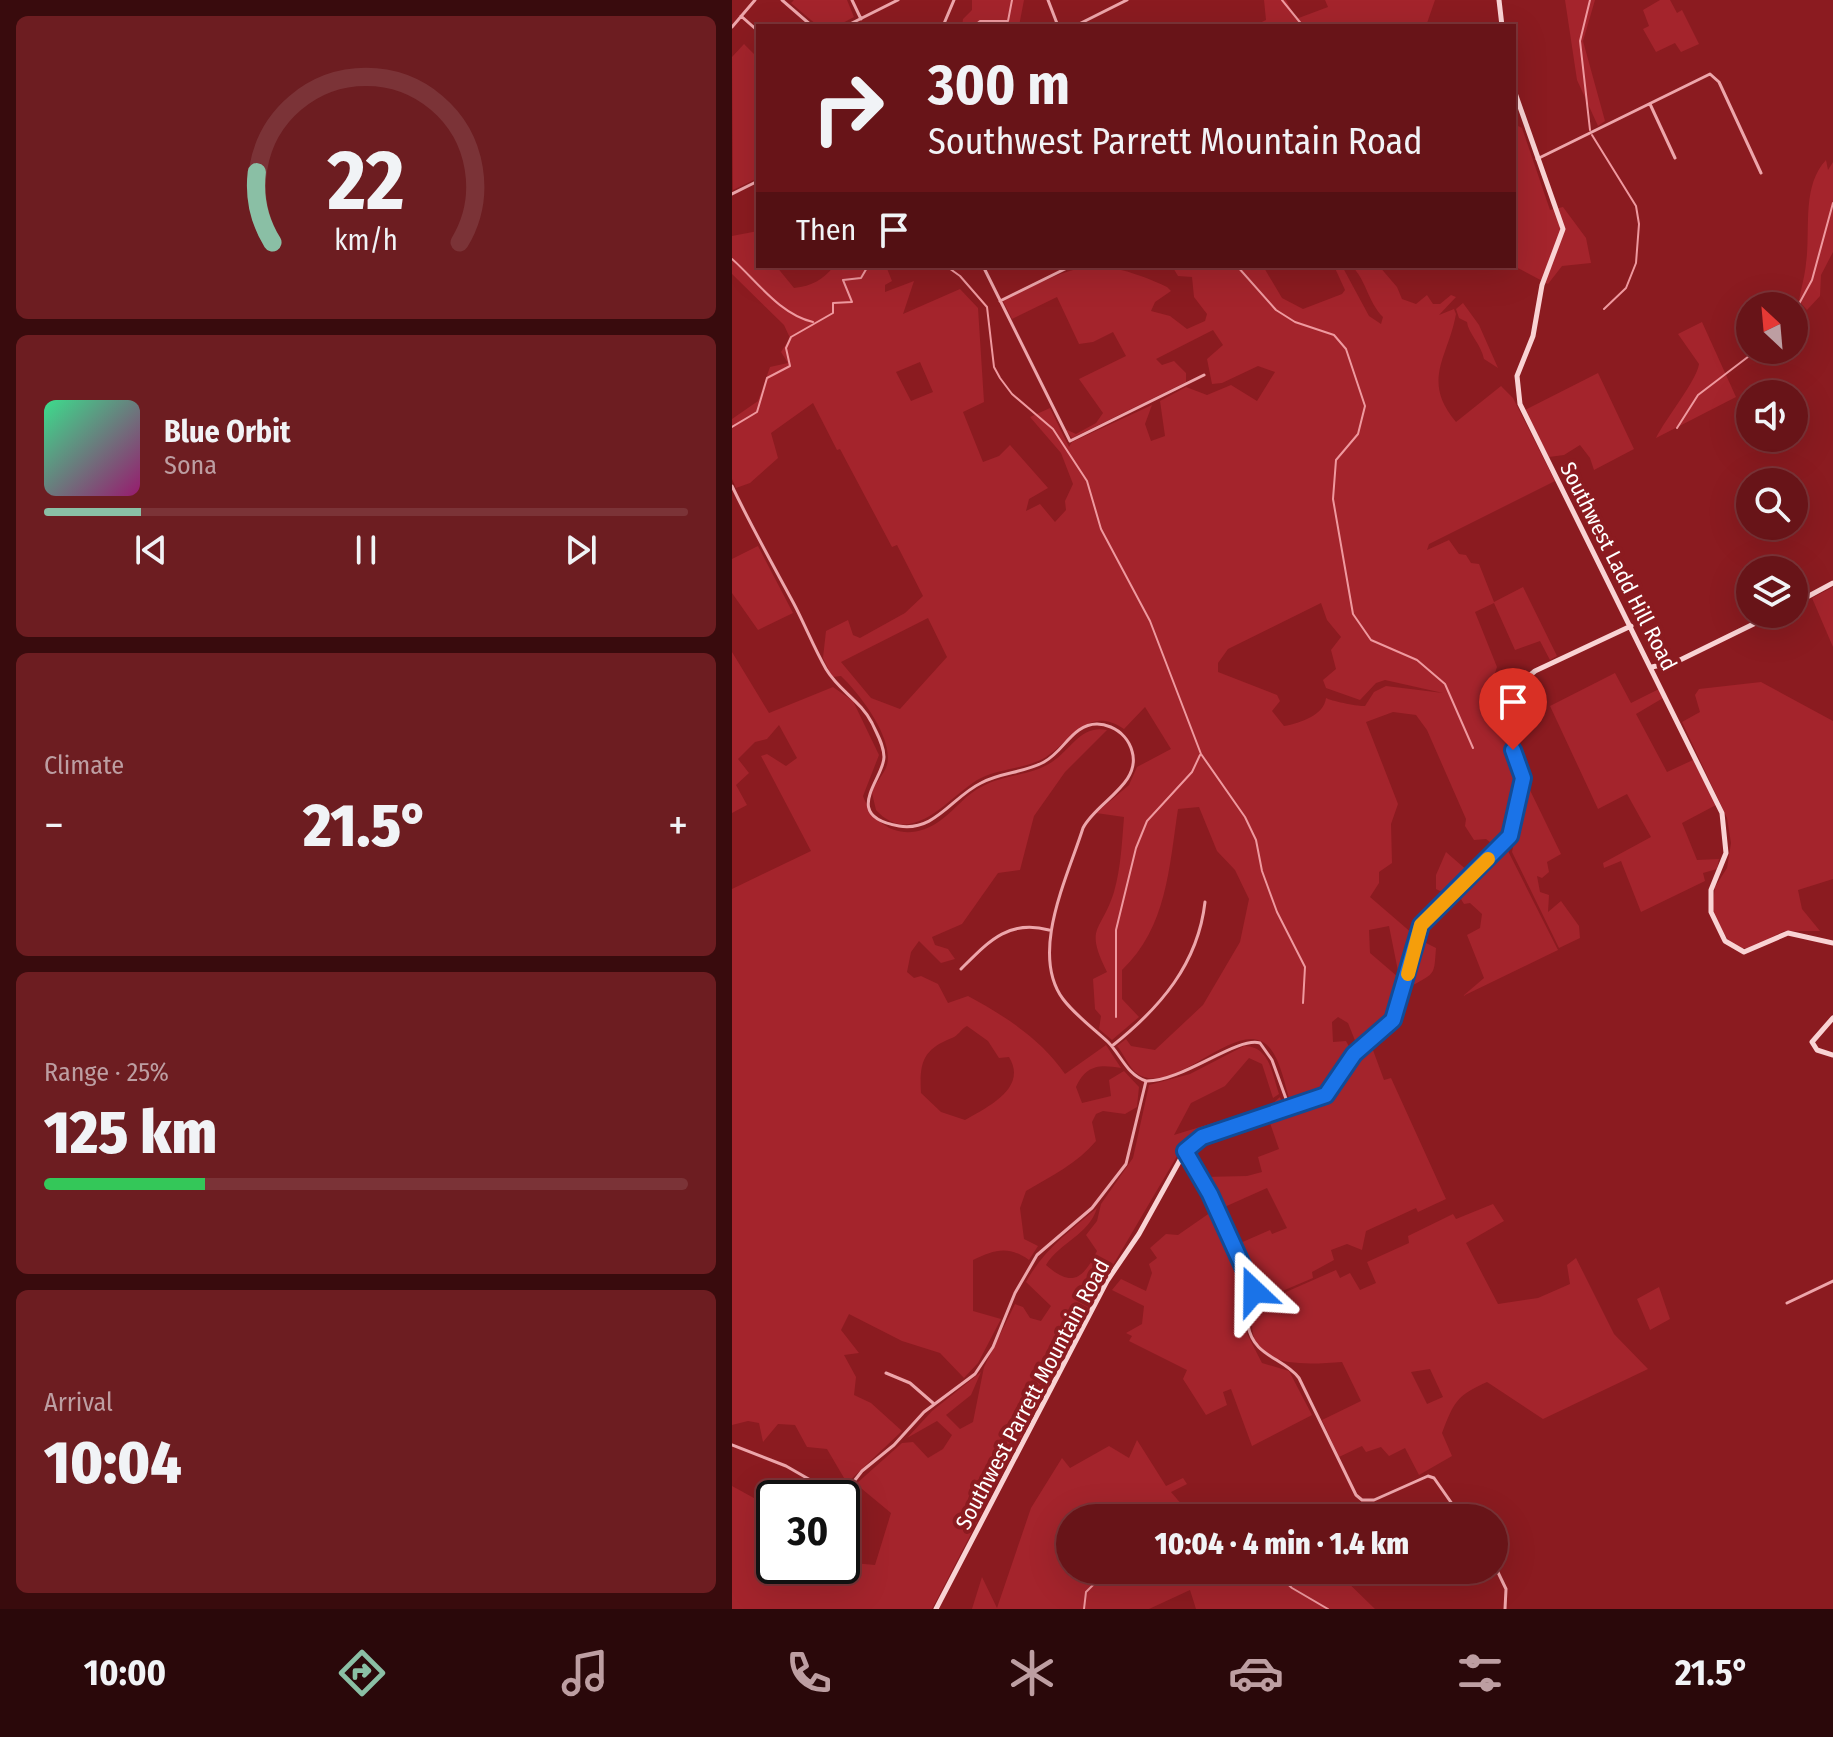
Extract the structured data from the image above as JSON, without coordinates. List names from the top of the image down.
{
  "streets": {
    "street": ["Southwest Ladd Hill Road", "Southwest Parrett Mountain Road"]
  },
  "north": "top left",
  "page": {
    "turn": ["300 m", "Southwest Parrett Mountain Road"],
    "then": "Then",
    "song": ["Blue Orbit", "Sona"],
    "tile": [
      "Climate",
      ["Range · 25%", "125 km"],
      ["Arrival", "10:04"]
    ],
    "heat": ["−", "21.5°", "+"],
    "limit": "30",
    "trip": "10:04 · 4 min · 1.4 km",
    "tabs": ["10:00", "21.5°"],
    "gauge": ["22", "km/h"]
  }
}
